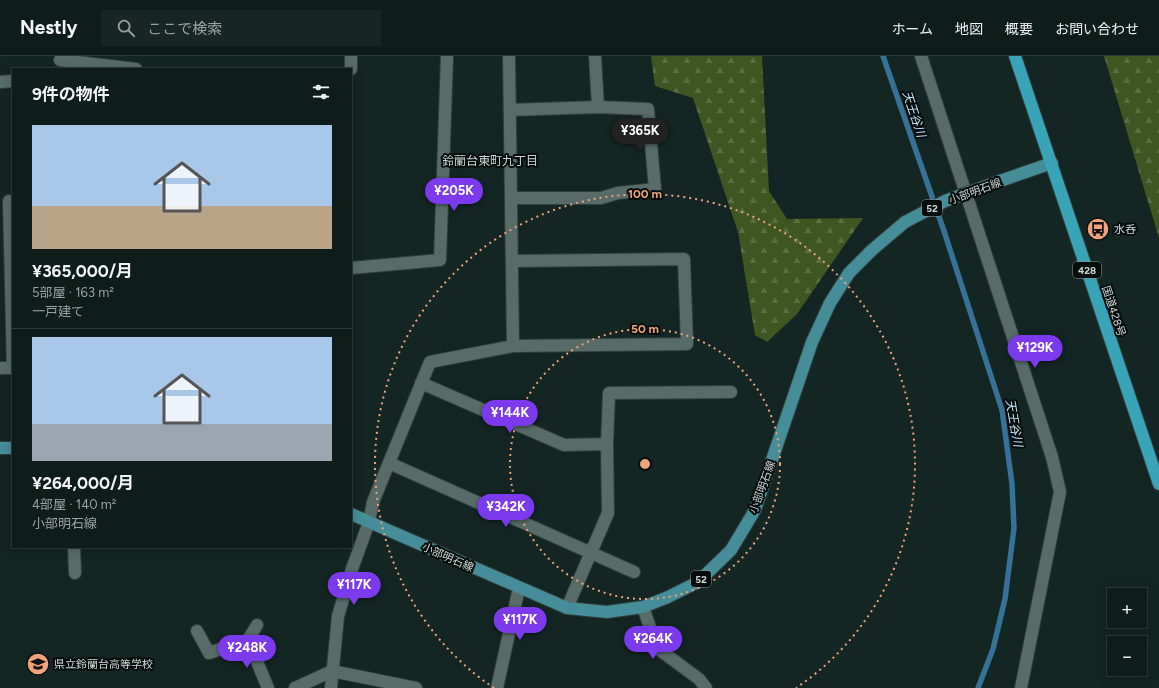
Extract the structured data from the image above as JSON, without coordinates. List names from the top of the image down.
{
  "streets": {
    "highway": ["428", "国道428号"],
    "main road": ["小部明石線", "52"]
  },
  "crossings": [
    ["小部明石線", "国道428号"]
  ],
  "districts": ["鈴蘭台東町九丁目"],
  "water": ["天王谷川"],
  "places": {
    "bus stop": ["水呑"],
    "school or university": ["県立鈴蘭台高等学校"]
  },
  "page": {
    "header": "Nestly",
    "search": "ここで検索",
    "nav": [
      "ホーム",
      "地図",
      "概要",
      "お問い合わせ"
    ],
    "heading": "9件の物件",
    "list": [
      {
        "name": "¥365,000/月",
        "note": "5部屋 · 163 m² · 一戸建て"
      },
      {
        "name": "¥264,000/月",
        "note": "4部屋 · 140 m² · 小部明石線"
      }
    ],
    "price": [
      "¥365K",
      "¥205K",
      "¥129K",
      "¥144K",
      "¥342K",
      "¥117K",
      "¥117K",
      "¥264K",
      "¥248K"
    ],
    "map_buttons": ["+", "−"]
  },
  "rings": ["100 m", "50 m"]
}
